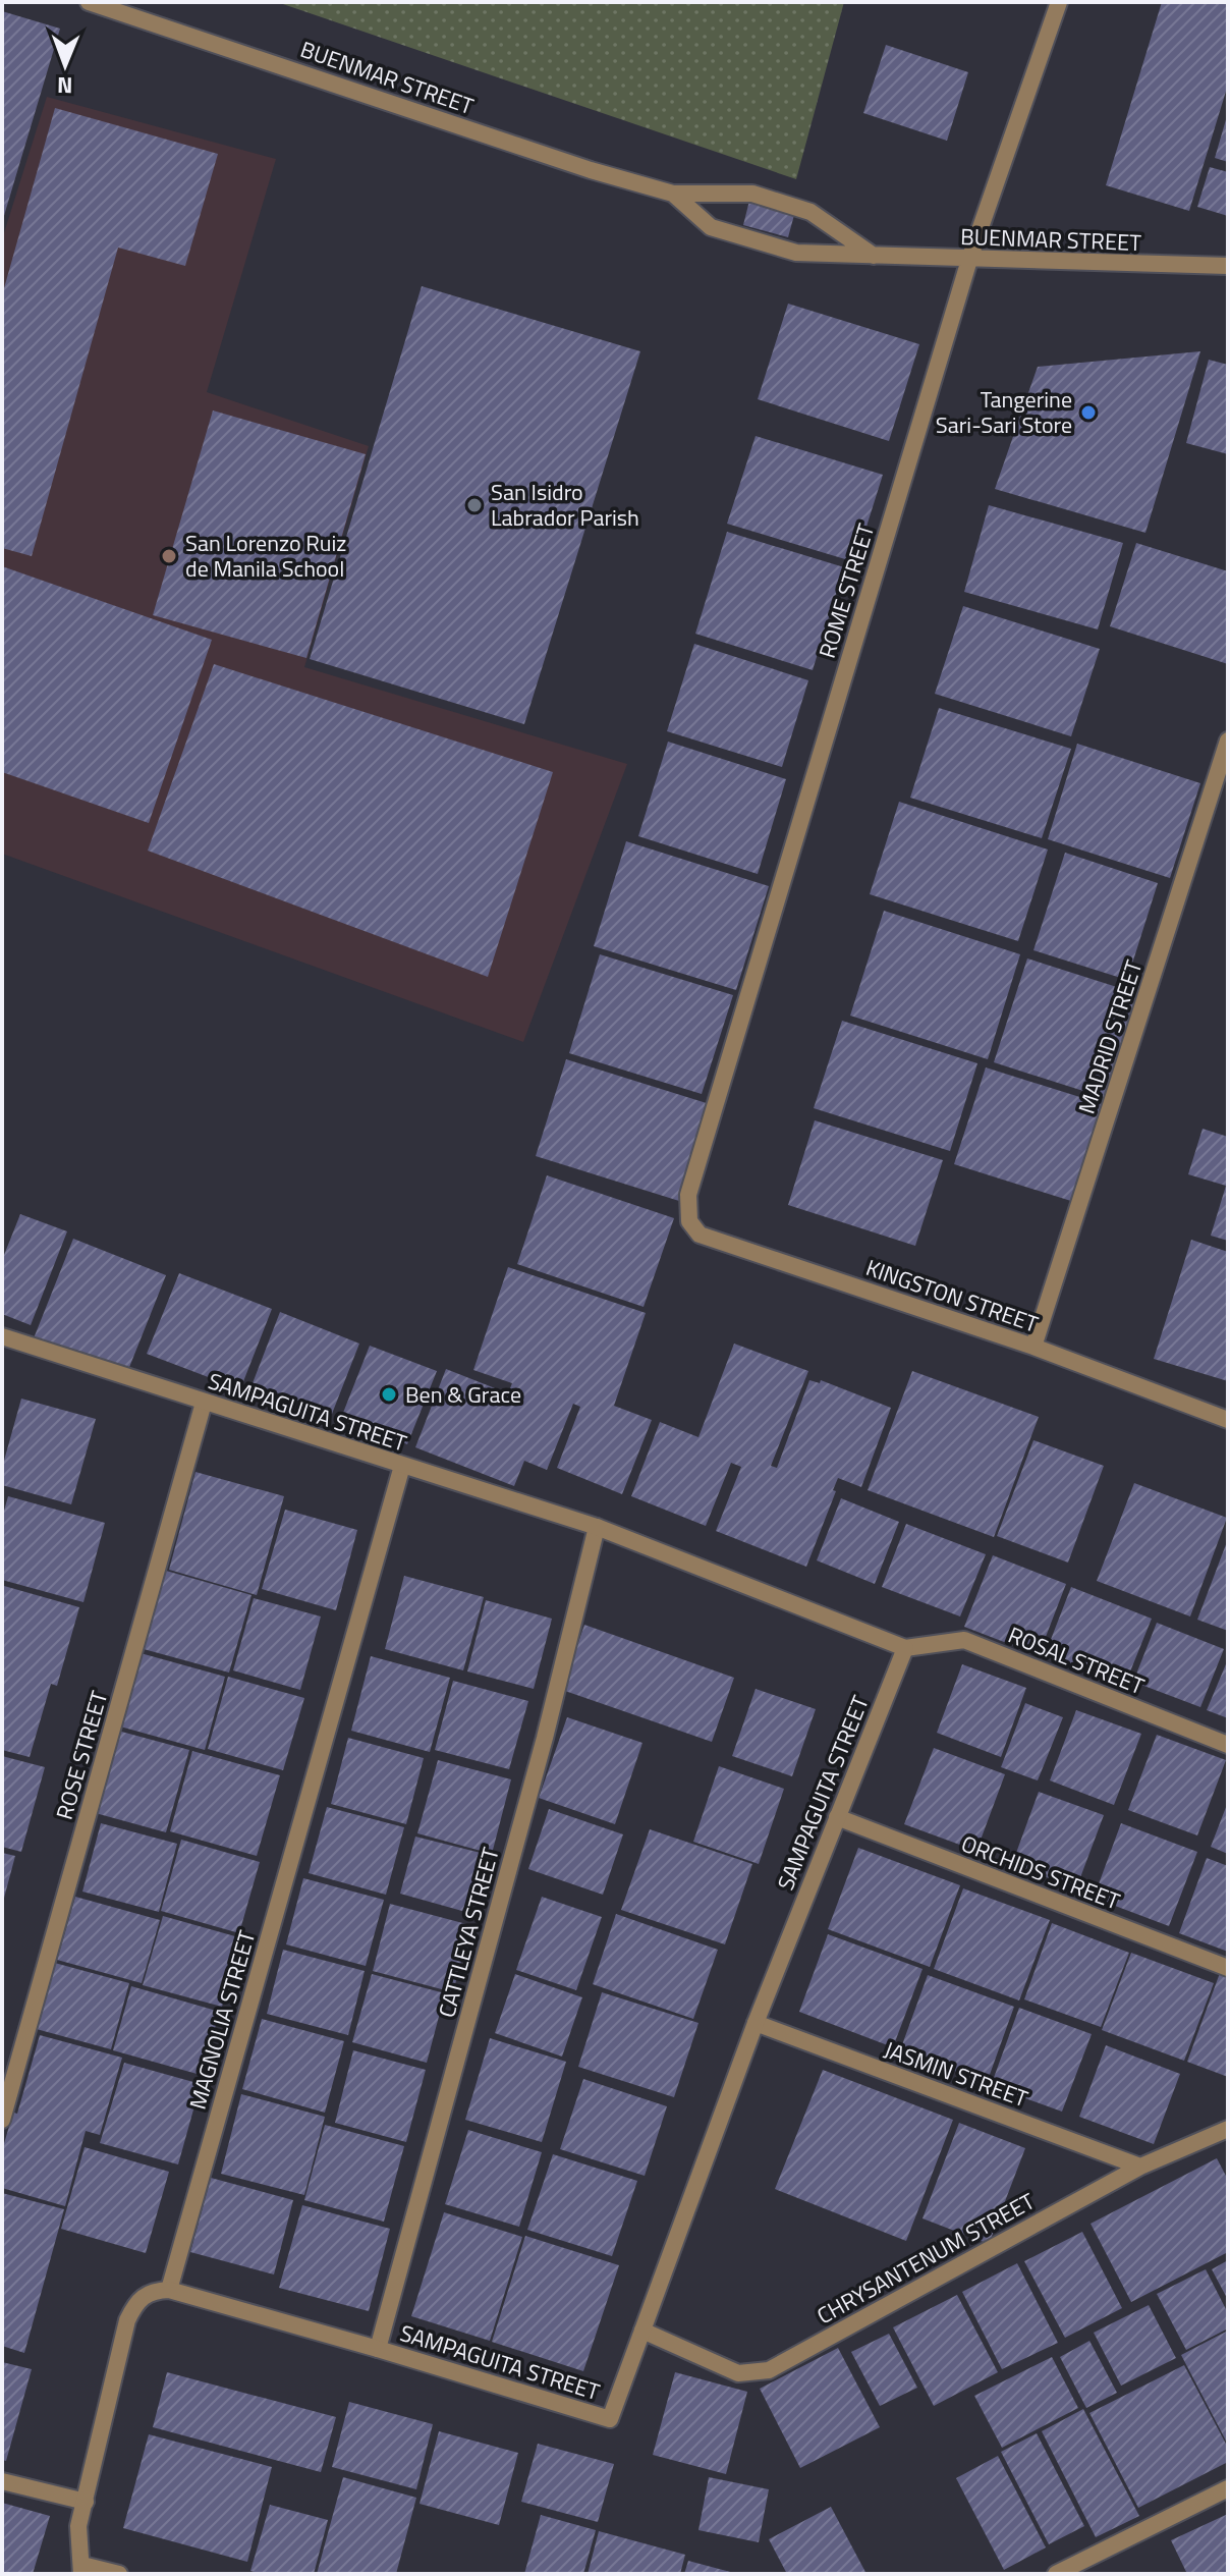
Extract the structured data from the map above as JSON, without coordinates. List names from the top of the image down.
{
  "streets": {
    "street": [
      "BUENMAR STREET",
      "ROME STREET",
      "MADRID STREET",
      "KINGSTON STREET",
      "SAMPAGUITA STREET",
      "ROSAL STREET",
      "ROSE STREET",
      "ORCHIDS STREET",
      "CATTLEYA STREET",
      "MAGNOLIA STREET",
      "JASMIN STREET",
      "CHRYSANTENUM STREET"
    ]
  },
  "crossings": [
    ["BUENMAR STREET", "ROME STREET"],
    ["ROME STREET", "KINGSTON STREET"],
    ["MADRID STREET", "KINGSTON STREET"],
    ["SAMPAGUITA STREET", "ROSAL STREET"],
    ["SAMPAGUITA STREET", "ROSE STREET"],
    ["SAMPAGUITA STREET", "ORCHIDS STREET"],
    ["SAMPAGUITA STREET", "CATTLEYA STREET"],
    ["SAMPAGUITA STREET", "MAGNOLIA STREET"],
    ["SAMPAGUITA STREET", "JASMIN STREET"],
    ["SAMPAGUITA STREET", "CHRYSANTENUM STREET"],
    ["JASMIN STREET", "CHRYSANTENUM STREET"]
  ],
  "places": [
    "Tangerine Sari-Sari Store",
    "San Isidro Labrador Parish",
    "San Lorenzo Ruiz de Manila School",
    "Ben & Grace"
  ],
  "north": "bottom"
}
